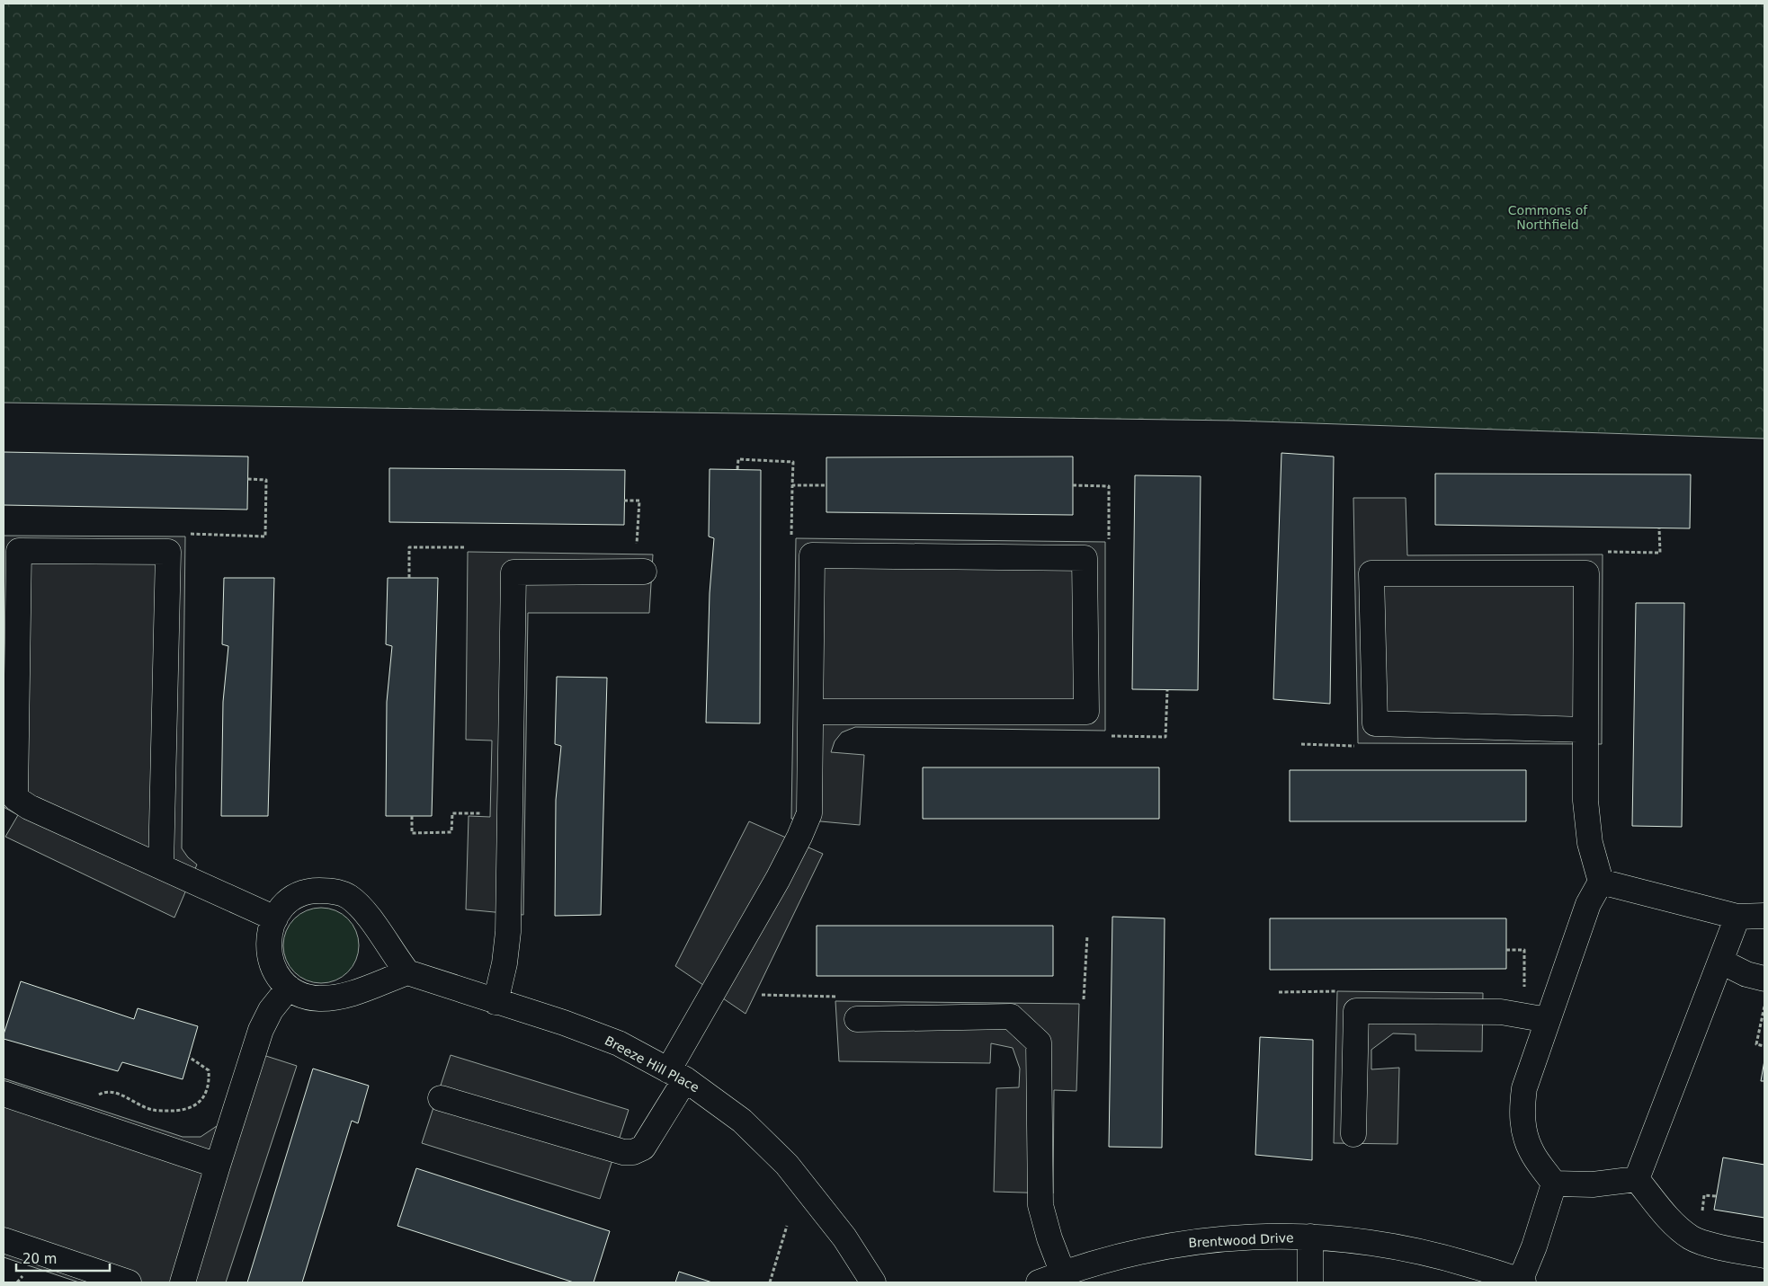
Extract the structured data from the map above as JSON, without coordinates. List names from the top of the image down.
{
  "streets": {
    "street": ["Breeze Hill Place", "Brentwood Drive"]
  },
  "parks": ["Commons of Northfield"],
  "scale_bar": "20 m"
}
